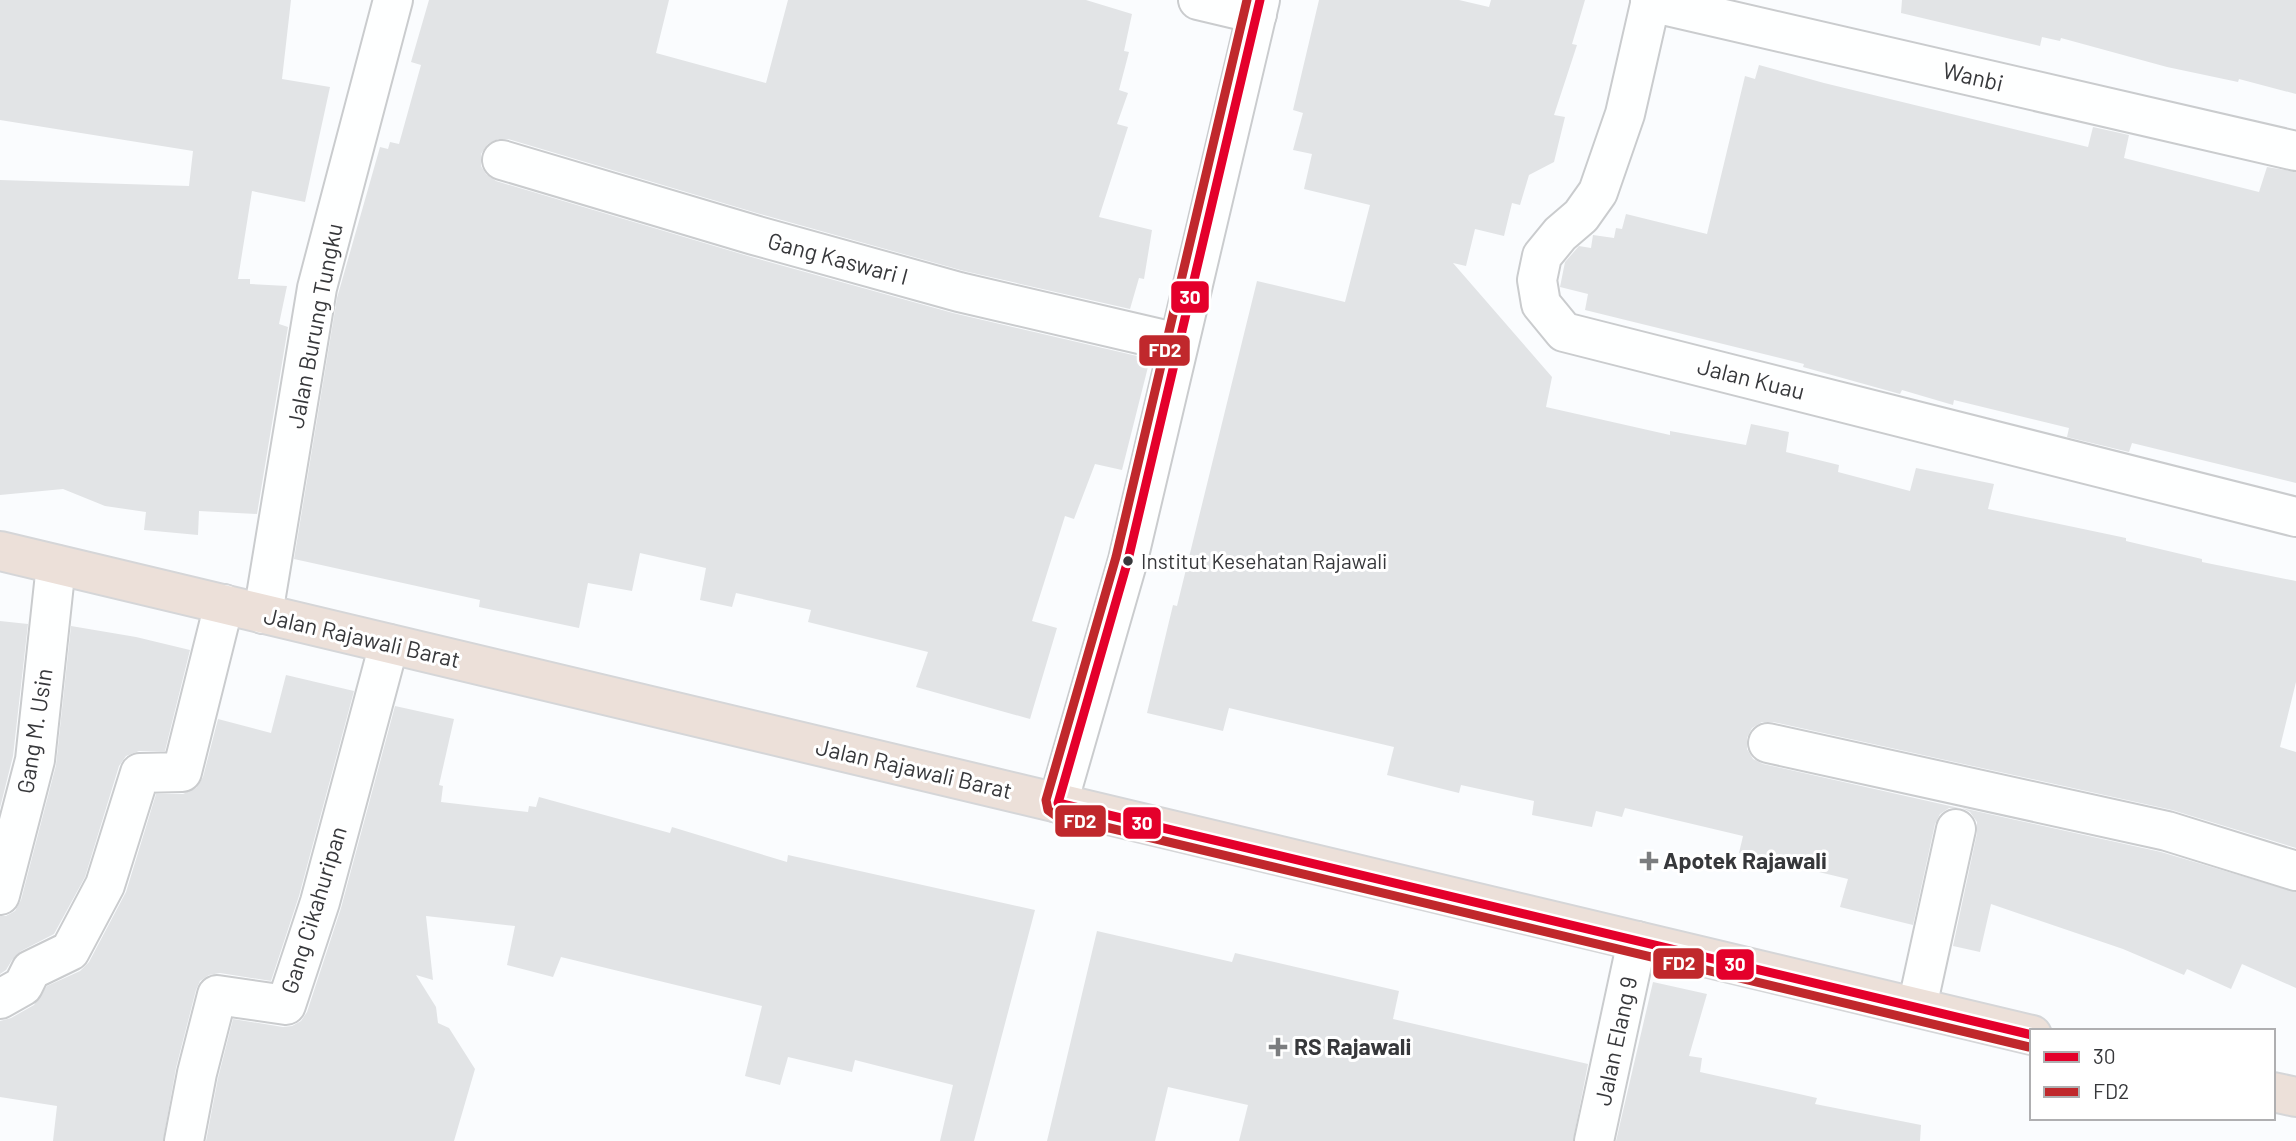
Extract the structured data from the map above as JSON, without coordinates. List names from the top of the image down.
{
  "streets": {
    "highway": ["Jalan Rajawali Barat"],
    "street": [
      "Wanbi",
      "Gang Kaswari I",
      "Jalan Burung Tungku",
      "Jalan Kuau",
      "Gang M. Usin",
      "Gang Cikahuripan",
      "Jalan Elang 9"
    ]
  },
  "crossings": [
    ["Wanbi", "Jalan Kuau"],
    ["Jalan Burung Tungku", "Jalan Rajawali Barat"],
    ["Jalan Rajawali Barat", "Gang M. Usin"],
    ["Jalan Rajawali Barat", "Gang Cikahuripan"],
    ["Jalan Rajawali Barat", "Jalan Elang 9"]
  ],
  "places": {
    "other": ["Institut Kesehatan Rajawali"],
    "health": ["Apotek Rajawali", "RS Rajawali"]
  },
  "lines": ["transit line 30", "transit line FD2"],
  "legend": ["30", "FD2"]
}
